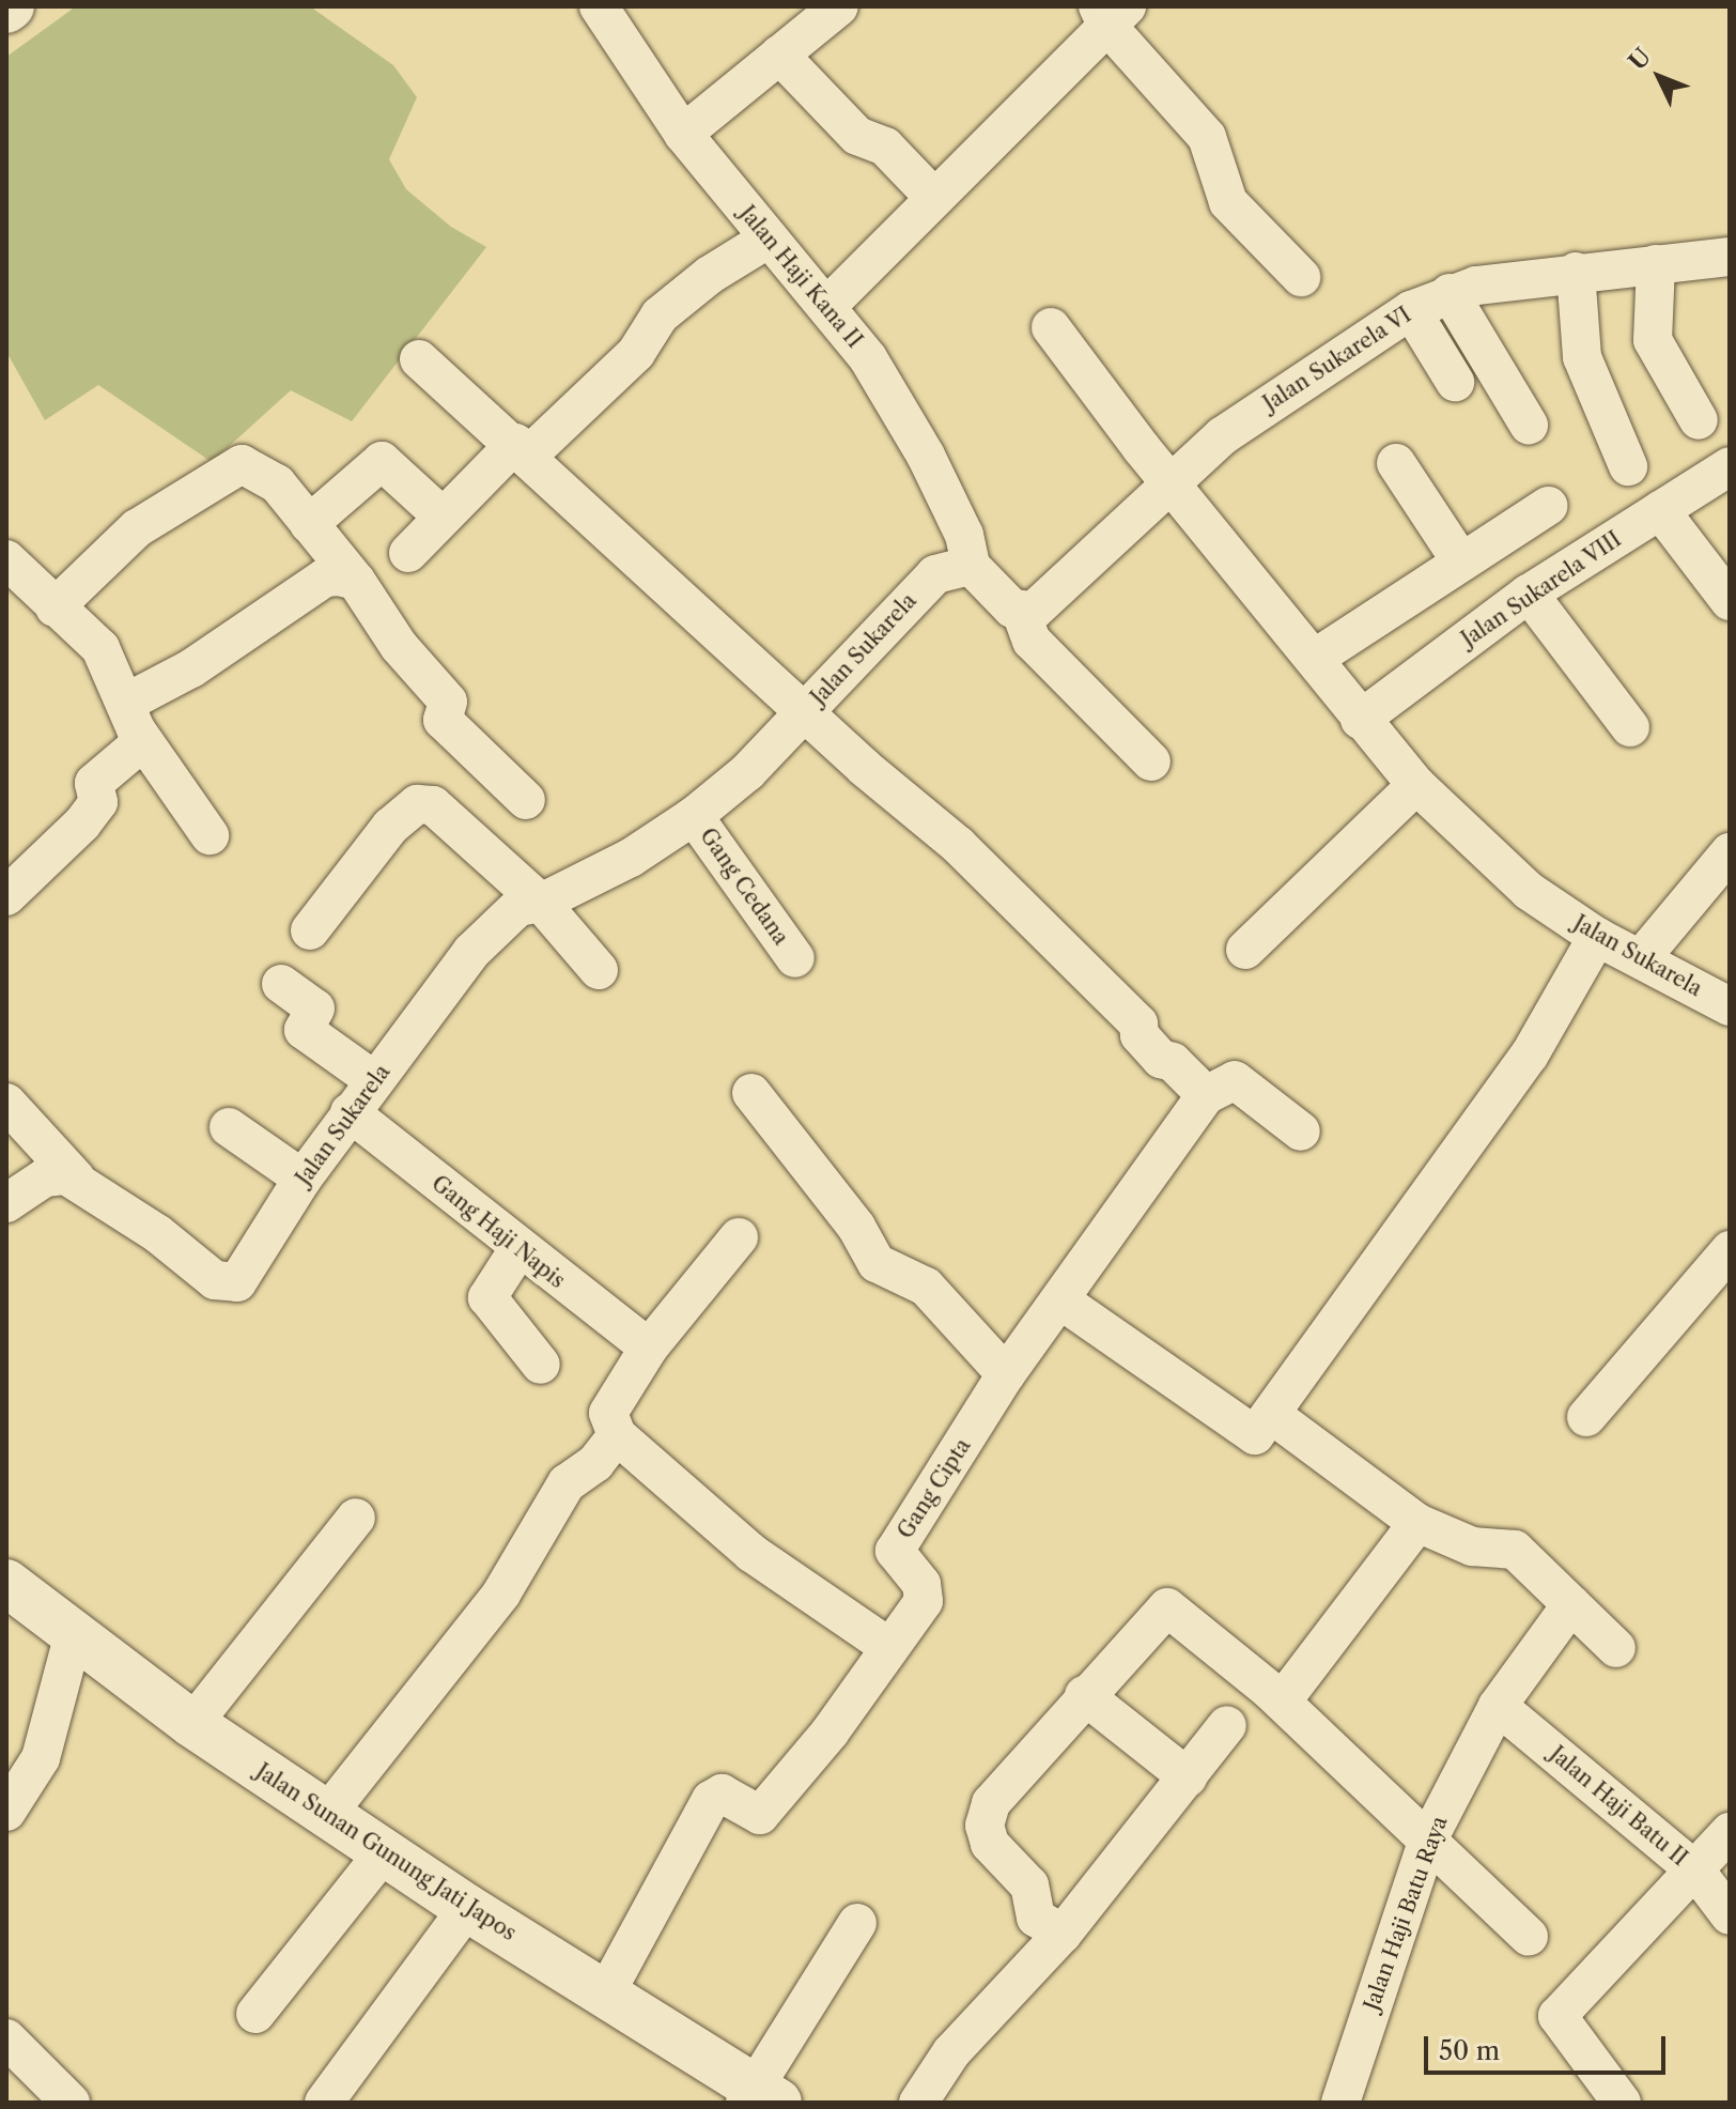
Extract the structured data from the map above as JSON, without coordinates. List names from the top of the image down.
{
  "streets": {
    "street": [
      "Jalan Haji Kana II",
      "Jalan Sukarela VI",
      "Jalan Sukarela VIII",
      "Jalan Sukarela",
      "Gang Cedana",
      "Gang Haji Napis",
      "Gang Cipta",
      "Jalan Haji Batu II",
      "Jalan Sunan Gunung Jati Japos",
      "Jalan Haji Batu Raya"
    ]
  },
  "crossings": [
    ["Jalan Haji Kana II", "Jalan Sukarela"],
    ["Jalan Sukarela VI", "Jalan Sukarela"],
    ["Jalan Sukarela VIII", "Jalan Sukarela"],
    ["Jalan Sukarela", "Gang Cedana"],
    ["Jalan Sukarela", "Gang Haji Napis"],
    ["Gang Cipta", "Jalan Sunan Gunung Jati Japos"],
    ["Jalan Haji Batu II", "Jalan Haji Batu Raya"]
  ],
  "scale_bar": "50 m",
  "north": "top left"
}
